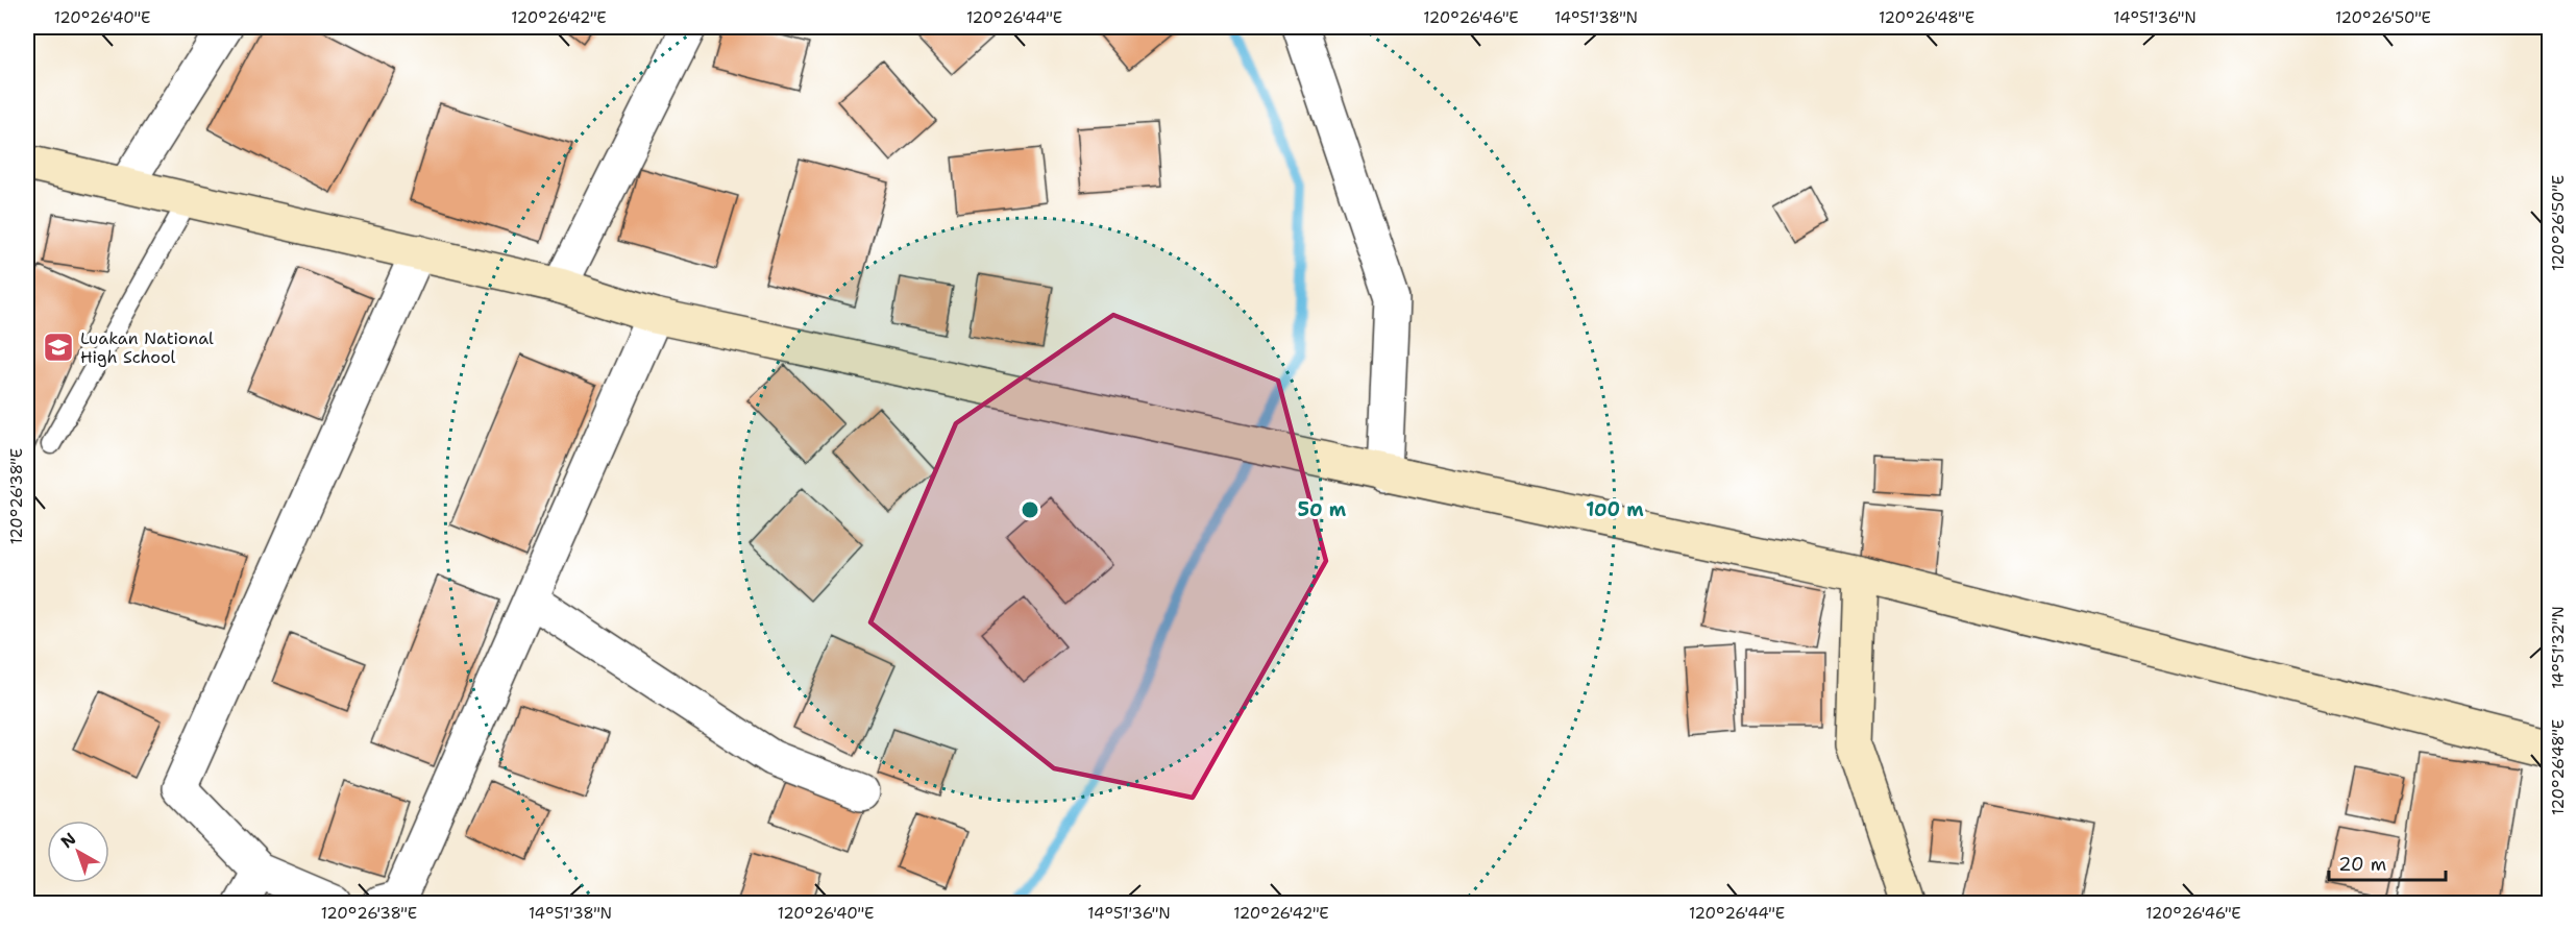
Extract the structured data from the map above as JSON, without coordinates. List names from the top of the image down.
{
  "places": {
    "school or university": ["Luakan National High School"]
  },
  "scale_bar": "20 m",
  "north": "top left",
  "coordinates": [
    "120°26'40\"E",
    "120°26'42\"E",
    "120°26'44\"E",
    "120°26'46\"E",
    "14°51'38\"N",
    "120°26'48\"E",
    "14°51'36\"N",
    "120°26'50\"E",
    "120°26'38\"E",
    "14°51'32\"N"
  ],
  "rings": ["50 m", "100 m"]
}
